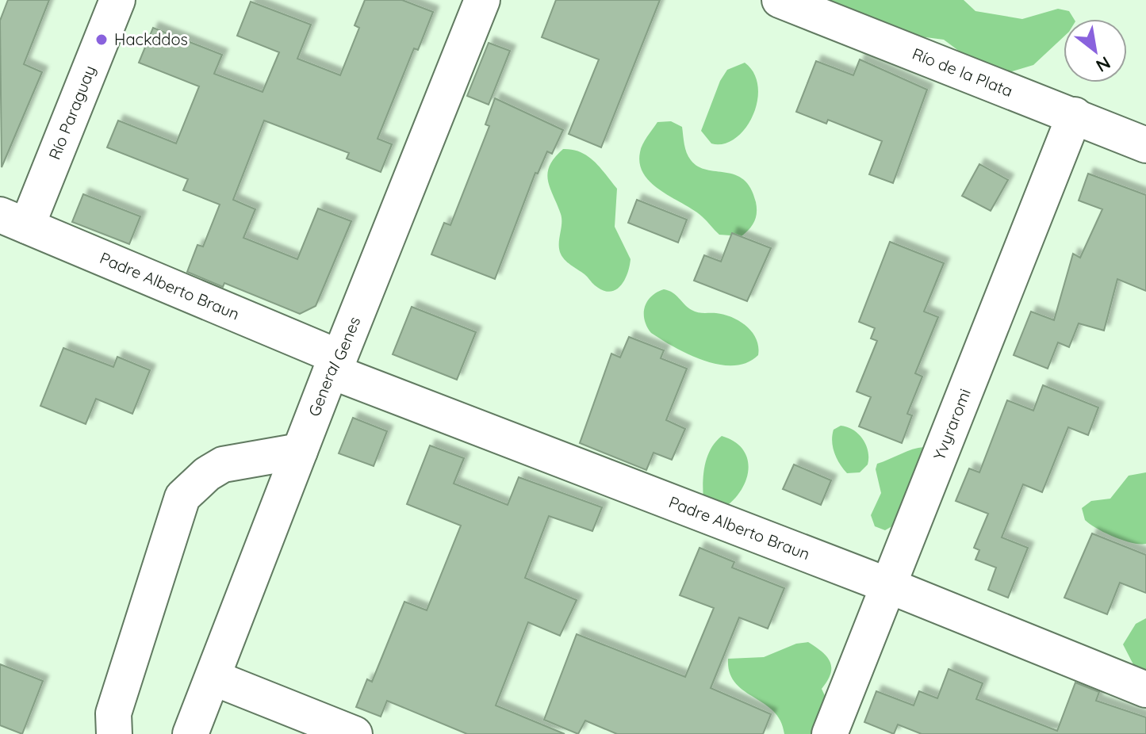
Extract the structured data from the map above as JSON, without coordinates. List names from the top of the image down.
{
  "streets": {
    "street": [
      "Río de la Plata",
      "Río Paraguay",
      "Padre Alberto Braun",
      "General Genes",
      "Yvyraromi"
    ]
  },
  "crossings": [
    ["Río de la Plata", "Yvyraromi"],
    ["Río Paraguay", "Padre Alberto Braun"],
    ["Padre Alberto Braun", "General Genes"],
    ["Padre Alberto Braun", "Yvyraromi"]
  ],
  "places": ["Hackddos"],
  "north": "bottom right"
}
